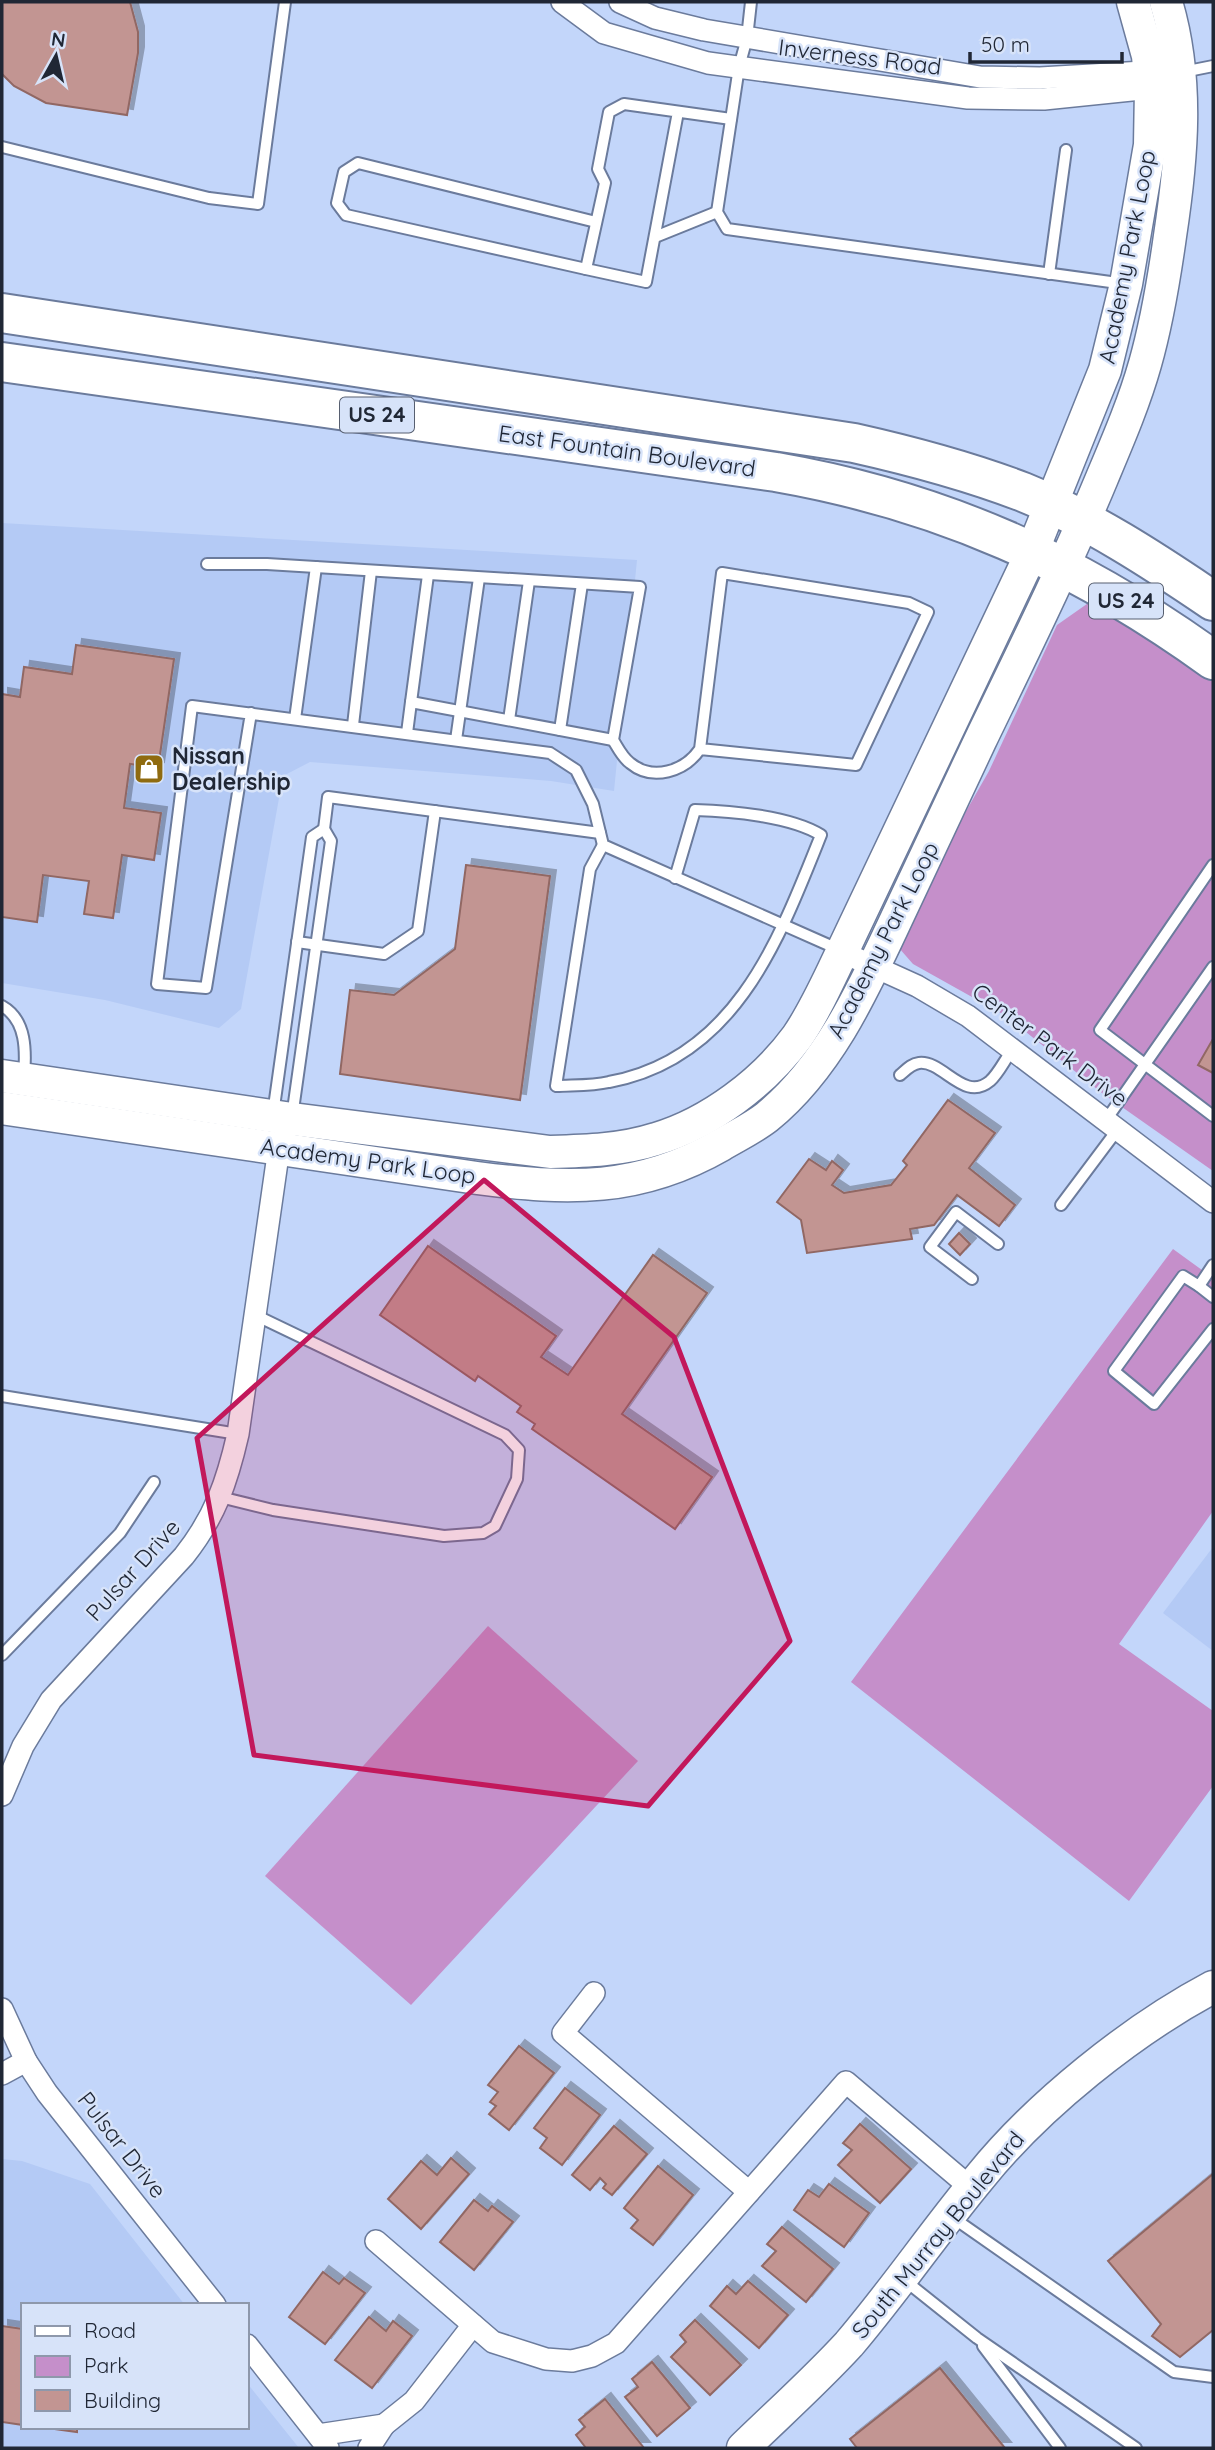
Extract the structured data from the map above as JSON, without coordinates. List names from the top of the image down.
{
  "streets": {
    "highway": ["US 24", "East Fountain Boulevard"],
    "street": [
      "Inverness Road",
      "Academy Park Loop",
      "Center Park Drive",
      "Pulsar Drive",
      "South Murray Boulevard"
    ]
  },
  "crossings": [
    ["Inverness Road", "Academy Park Loop"],
    ["Academy Park Loop", "East Fountain Boulevard"],
    ["Academy Park Loop", "Center Park Drive"],
    ["Academy Park Loop", "Pulsar Drive"]
  ],
  "places": {
    "shop": ["Nissan Dealership"]
  },
  "legend": ["Road", "Park", "Building"],
  "scale_bar": "50 m",
  "north": "top"
}
